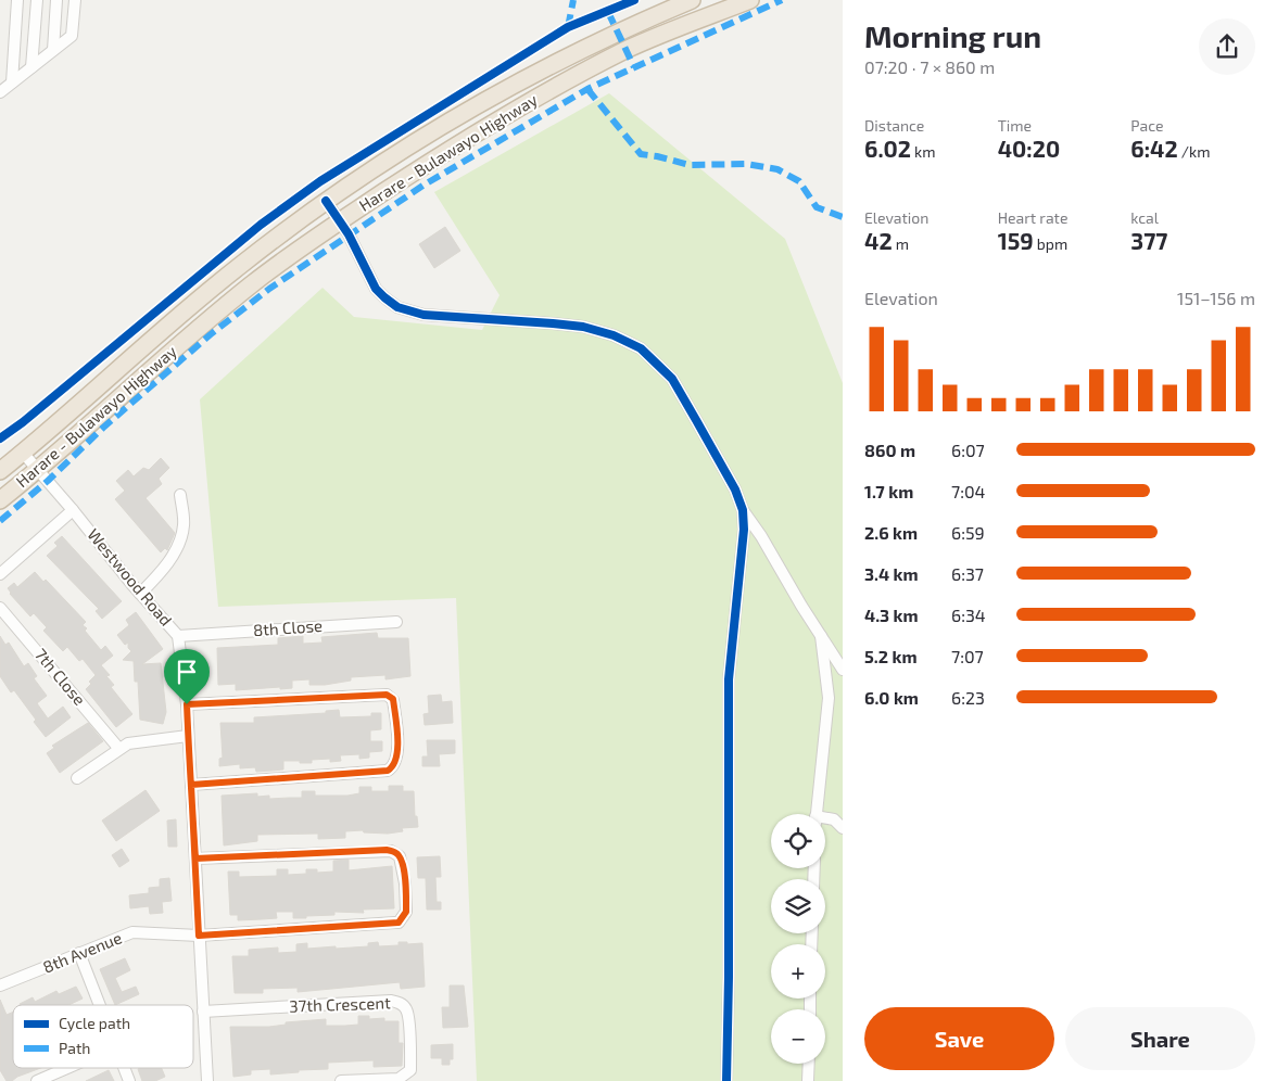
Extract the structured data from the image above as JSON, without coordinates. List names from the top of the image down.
{
  "streets": {
    "highway": ["Harare - Bulawayo Highway"],
    "street": [
      "Westwood Road",
      "8th Close",
      "7th Close",
      "8th Avenue",
      "37th Crescent"
    ]
  },
  "crossings": [
    ["Harare - Bulawayo Highway", "Westwood Road"],
    ["Westwood Road", "8th Close"],
    ["Westwood Road", "8th Avenue"],
    ["Westwood Road", "37th Crescent"]
  ],
  "legend": ["Cycle path", "Path"],
  "page": {
    "heading": ["Morning run", "07:20 · 7 × 860 m"],
    "stats": [
      ["Distance", "6.02 km"],
      ["Time", "40:20"],
      ["Pace", "6:42 /km"],
      ["Elevation", "42 m"],
      ["Heart rate", "159 bpm"],
      ["kcal", "377"]
    ],
    "chart": ["Elevation", "151–156 m"],
    "list": [
      {
        "name": "860 m",
        "note": "6:07"
      },
      {
        "name": "1.7 km",
        "note": "7:04"
      },
      {
        "name": "2.6 km",
        "note": "6:59"
      },
      {
        "name": "3.4 km",
        "note": "6:37"
      },
      {
        "name": "4.3 km",
        "note": "6:34"
      },
      {
        "name": "5.2 km",
        "note": "7:07"
      },
      {
        "name": "6.0 km",
        "note": "6:23"
      }
    ],
    "map_buttons": ["+", "−"],
    "buttons": ["Save", "Share"]
  }
}
